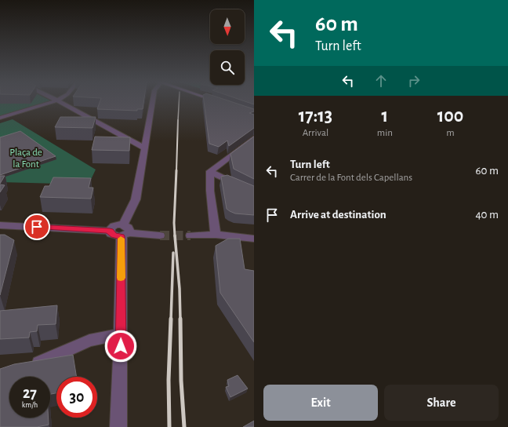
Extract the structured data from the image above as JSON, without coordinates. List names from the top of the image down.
{
  "parks": ["Plaça de la Font"],
  "north": "bottom",
  "page": {
    "turn": ["60 m", "Turn left"],
    "eta": [
      "17:13",
      "Arrival",
      "1",
      "min",
      "100",
      "m"
    ],
    "list": [
      {
        "name": "Turn left",
        "note": "Carrer de la Font dels Capellans",
        "value": "60 m"
      },
      {
        "name": "Arrive at destination",
        "value": "40 m"
      }
    ],
    "speed": "27 km/h",
    "limit": "30",
    "buttons": ["Exit", "Share"]
  }
}
